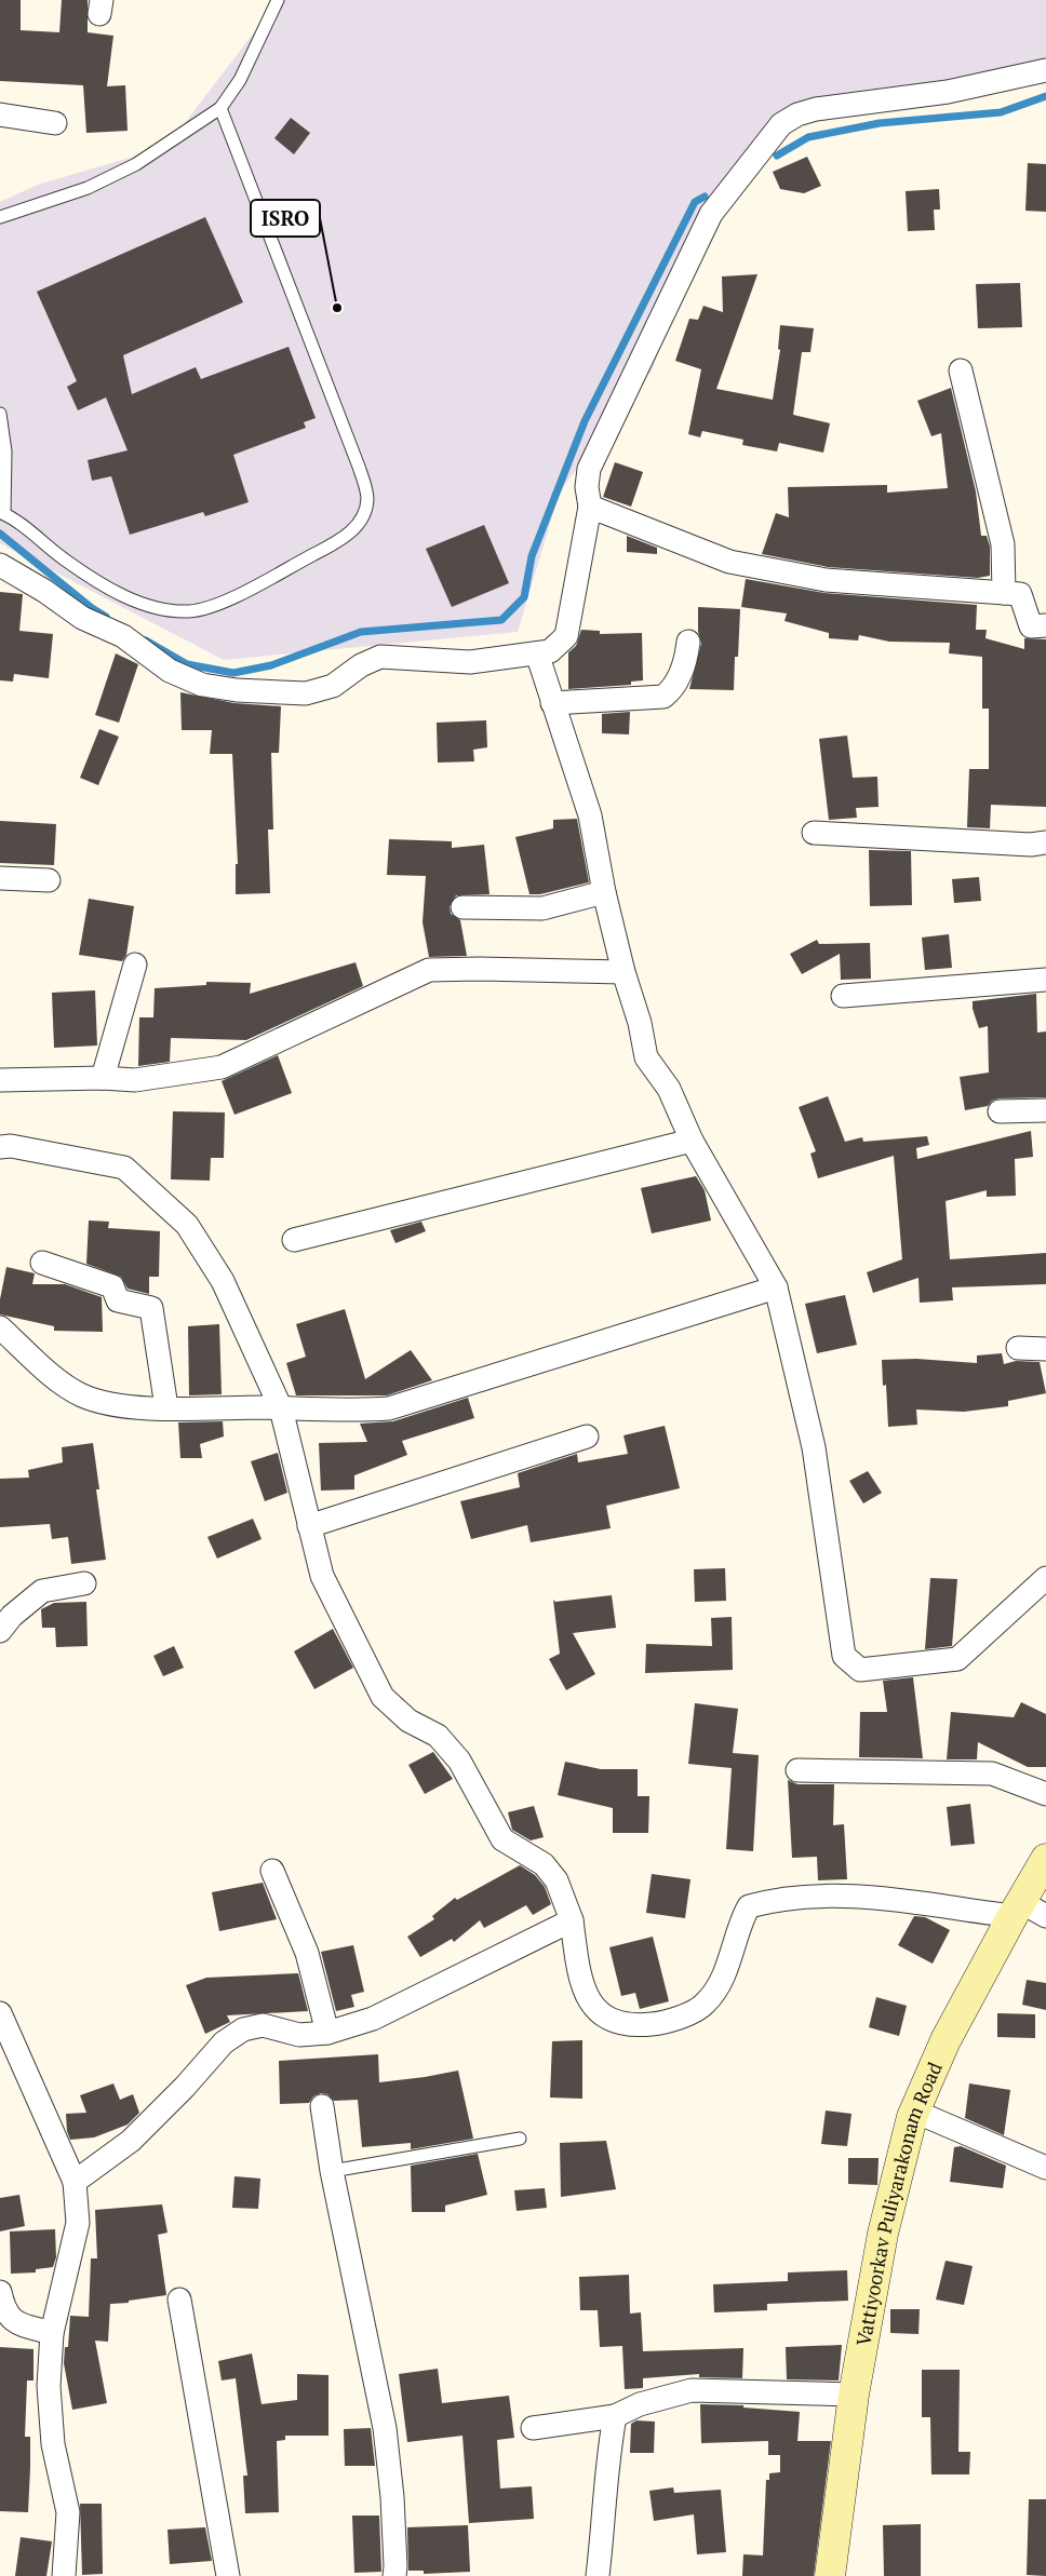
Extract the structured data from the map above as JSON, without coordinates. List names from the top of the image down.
{
  "streets": {
    "main road": ["Vattiyoorkav Puliyarakonam Road"]
  },
  "places": ["ISRO"]
}
